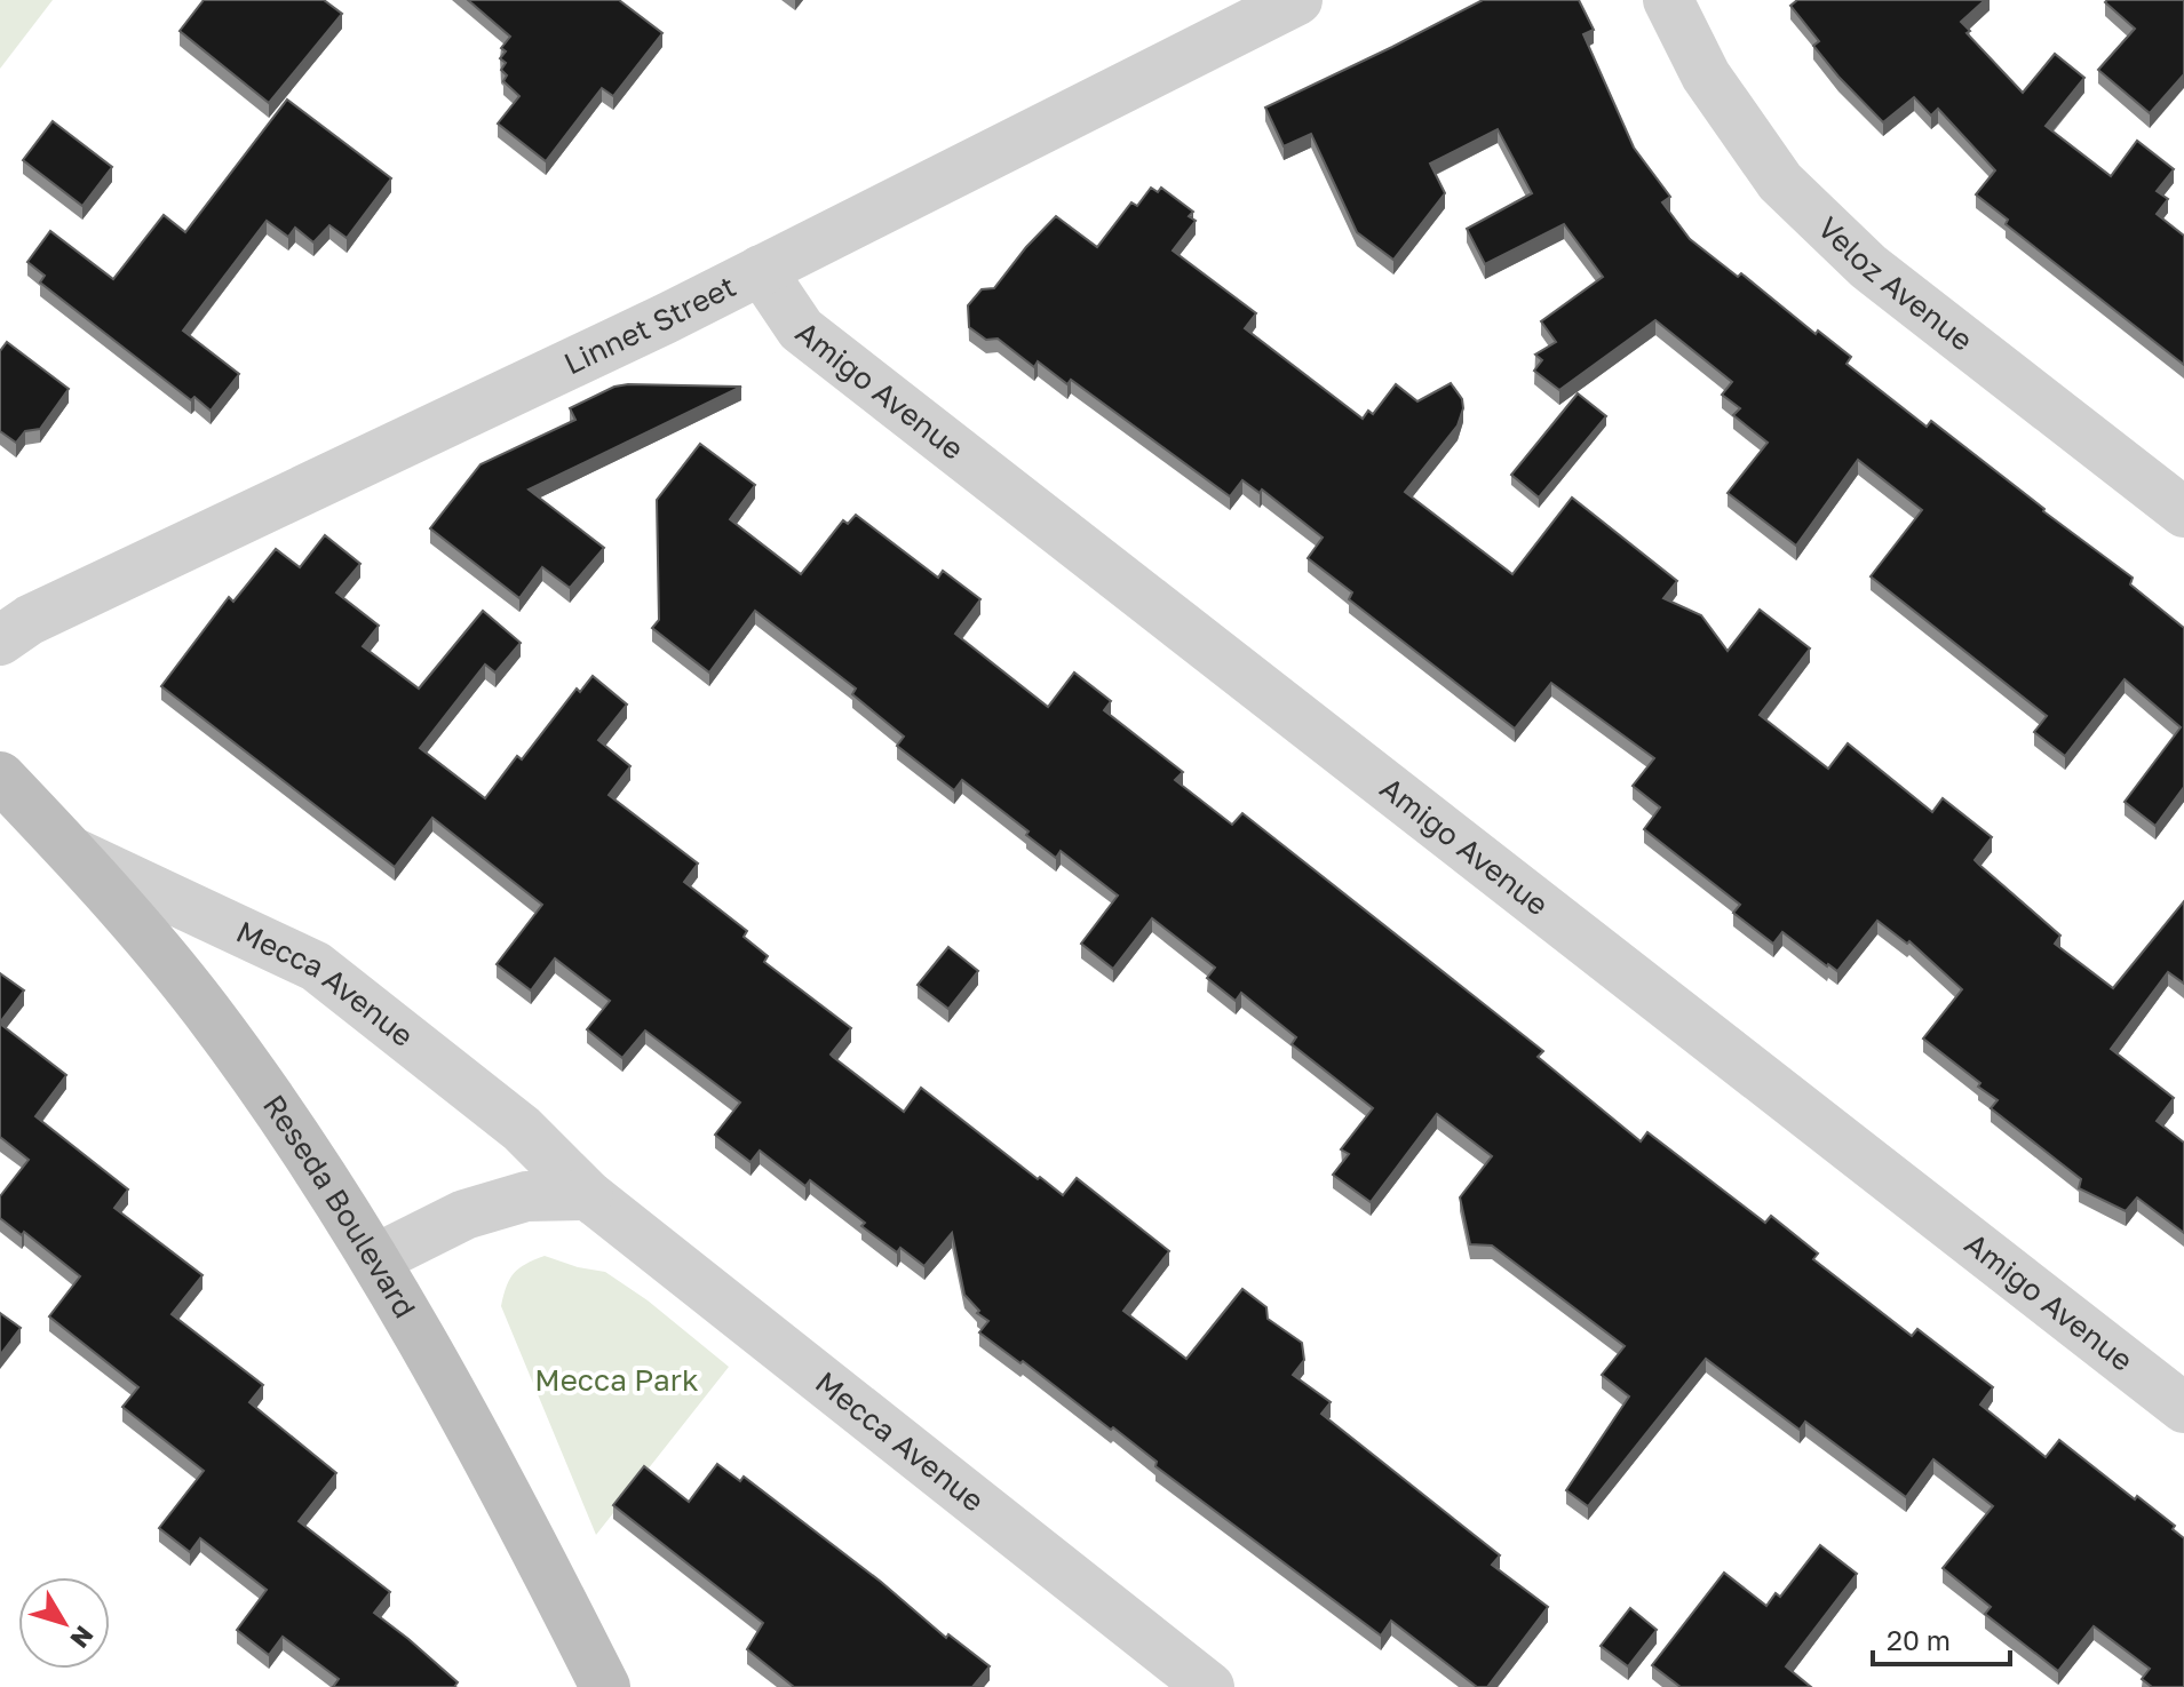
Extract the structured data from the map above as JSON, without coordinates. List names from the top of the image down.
{
  "streets": {
    "main road": ["Reseda Boulevard"],
    "street": [
      "Veloz Avenue",
      "Linnet Street",
      "Amigo Avenue",
      "Mecca Avenue"
    ]
  },
  "crossings": [
    ["Linnet Street", "Amigo Avenue"],
    ["Mecca Avenue", "Reseda Boulevard"]
  ],
  "parks": ["Mecca Park"],
  "scale_bar": "20 m",
  "north": "bottom right"
}
